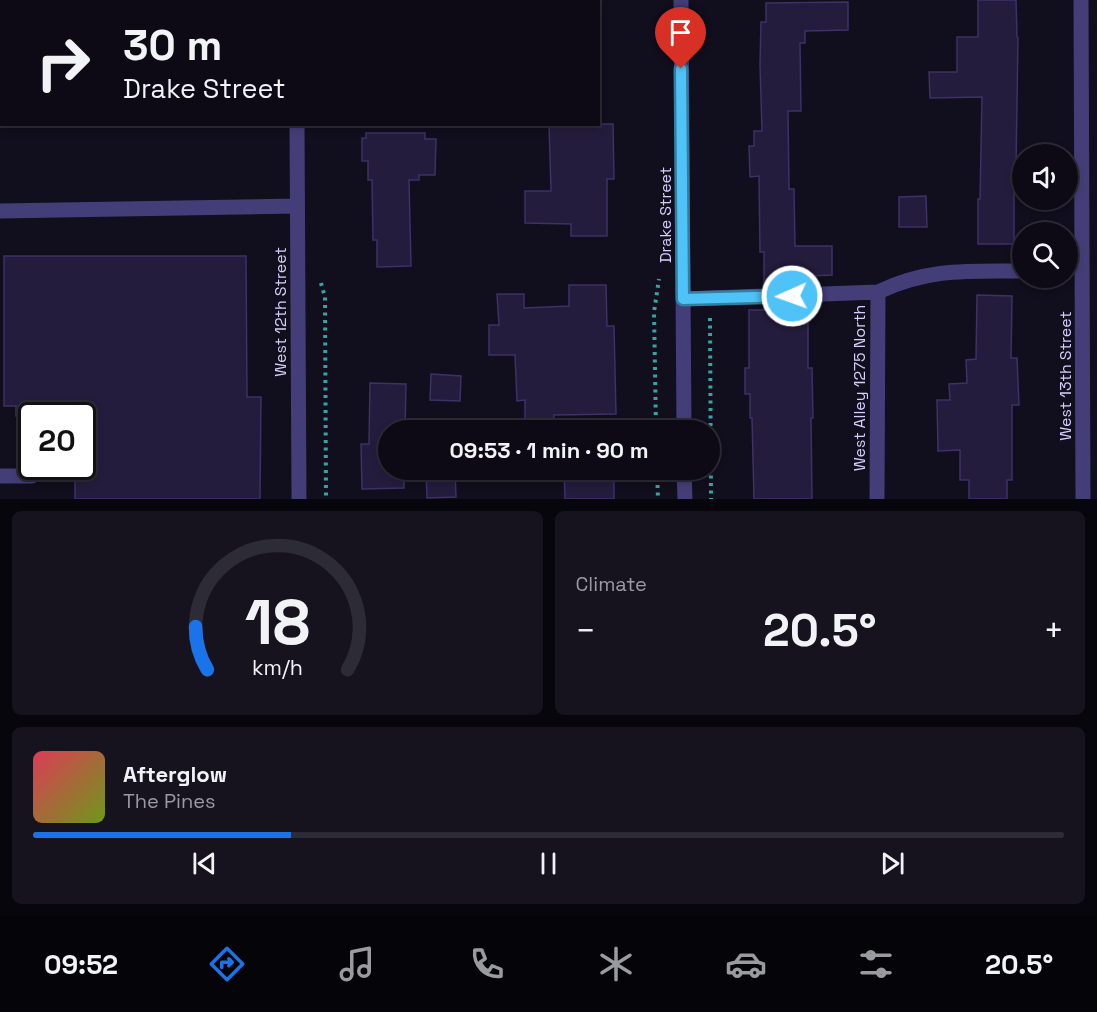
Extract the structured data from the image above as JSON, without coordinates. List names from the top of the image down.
{
  "streets": {
    "street": [
      "Drake Street",
      "West 12th Street",
      "West 13th Street",
      "West Alley 1275 North"
    ]
  },
  "crossings": [
    ["Drake Street", "West Alley 1275 North"]
  ],
  "page": {
    "turn": ["30 m", "Drake Street"],
    "limit": "20",
    "trip": "09:53 · 1 min · 90 m",
    "tile": "Climate",
    "heat": ["−", "20.5°", "+"],
    "song": ["Afterglow", "The Pines"],
    "tabs": ["09:52", "20.5°"],
    "gauge": ["18", "km/h"]
  }
}
